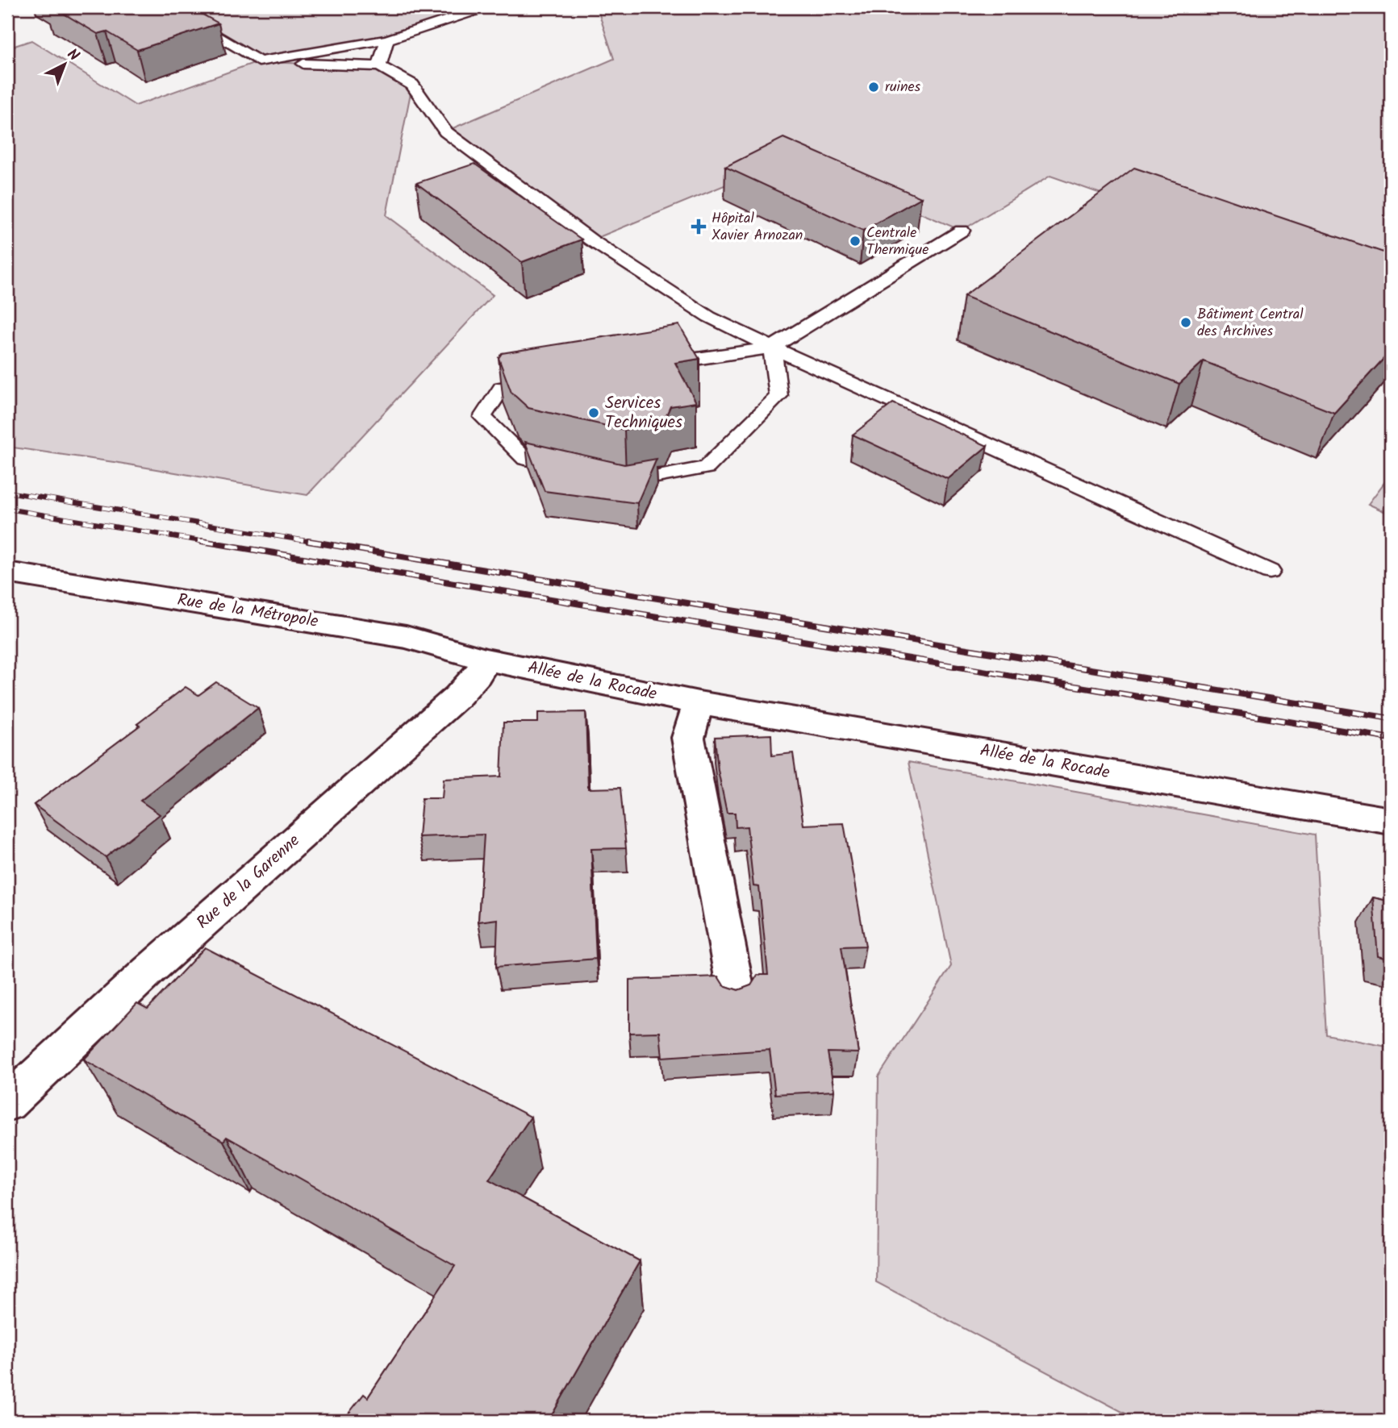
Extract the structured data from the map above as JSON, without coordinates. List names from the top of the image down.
{
  "streets": {
    "street": ["Rue de la Métropole", "Allée de la Rocade", "Rue de la Garenne"]
  },
  "crossings": [
    ["Rue de la Métropole", "Allée de la Rocade"],
    ["Rue de la Métropole", "Rue de la Garenne"],
    ["Allée de la Rocade", "Rue de la Garenne"]
  ],
  "places": {
    "other": [
      "ruines",
      "Centrale Thermique",
      "Bâtiment Central des Archives",
      "Services Techniques"
    ],
    "health": ["Hôpital Xavier Arnozan"]
  },
  "north": "top right"
}
